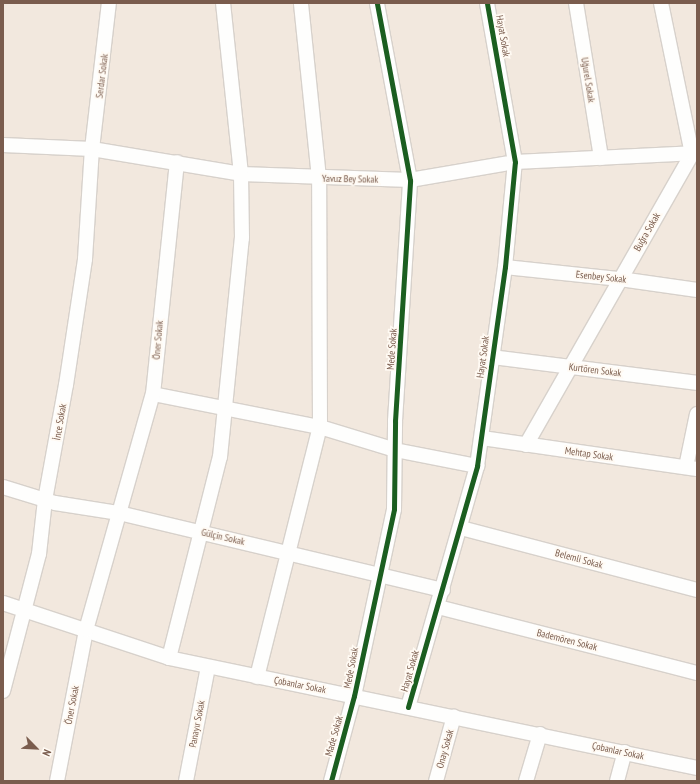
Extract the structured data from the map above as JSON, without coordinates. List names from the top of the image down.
{
  "streets": {
    "street": [
      "Hayat Sokak",
      "Serdar Sokak",
      "Uğurel Sokak",
      "Yavuz Bey Sokak",
      "Buğra Sokak",
      "Esenbey Sokak",
      "Öner Sokak",
      "Mede Sokak",
      "Kurtören Sokak",
      "İnce Sokak",
      "Mehtap Sokak",
      "Gülçin Sokak",
      "Belemli Sokak",
      "Bademören Sokak",
      "Çobanlar Sokak",
      "Panayır Sokak",
      "Made Sokak",
      "Onay Sokak"
    ]
  },
  "crossings": [
    ["Hayat Sokak", "Yavuz Bey Sokak"],
    ["Hayat Sokak", "Esenbey Sokak"],
    ["Hayat Sokak", "Kurtören Sokak"],
    ["Hayat Sokak", "Mehtap Sokak"],
    ["Hayat Sokak", "Gülçin Sokak"],
    ["Hayat Sokak", "Belemli Sokak"],
    ["Hayat Sokak", "Bademören Sokak"],
    ["Hayat Sokak", "Çobanlar Sokak"],
    ["Serdar Sokak", "Yavuz Bey Sokak"],
    ["Serdar Sokak", "İnce Sokak"],
    ["Uğurel Sokak", "Yavuz Bey Sokak"],
    ["Yavuz Bey Sokak", "Buğra Sokak"],
    ["Yavuz Bey Sokak", "Öner Sokak"],
    ["Yavuz Bey Sokak", "Mede Sokak"],
    ["Yavuz Bey Sokak", "İnce Sokak"],
    ["Buğra Sokak", "Esenbey Sokak"],
    ["Buğra Sokak", "Kurtören Sokak"],
    ["Buğra Sokak", "Mehtap Sokak"],
    ["Öner Sokak", "Gülçin Sokak"],
    ["Öner Sokak", "Çobanlar Sokak"],
    ["Mede Sokak", "Gülçin Sokak"],
    ["Mede Sokak", "Çobanlar Sokak"],
    ["Mede Sokak", "Made Sokak"],
    ["İnce Sokak", "Gülçin Sokak"],
    ["İnce Sokak", "Çobanlar Sokak"],
    ["Çobanlar Sokak", "Panayır Sokak"],
    ["Çobanlar Sokak", "Made Sokak"],
    ["Çobanlar Sokak", "Onay Sokak"]
  ],
  "north": "bottom right"
}
